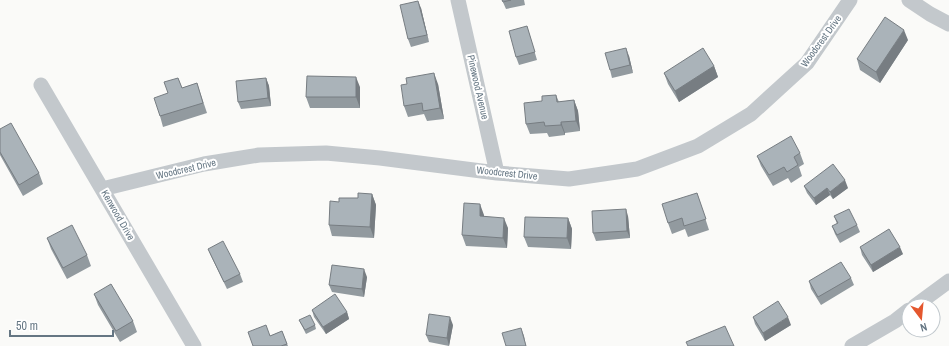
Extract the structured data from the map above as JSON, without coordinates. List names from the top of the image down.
{
  "streets": {
    "street": ["Woodcrest Drive", "Pinewood Avenue", "Kenwood Drive"]
  },
  "crossings": [
    ["Woodcrest Drive", "Pinewood Avenue"],
    ["Woodcrest Drive", "Kenwood Drive"]
  ],
  "scale_bar": "50 m",
  "north": "bottom"
}
